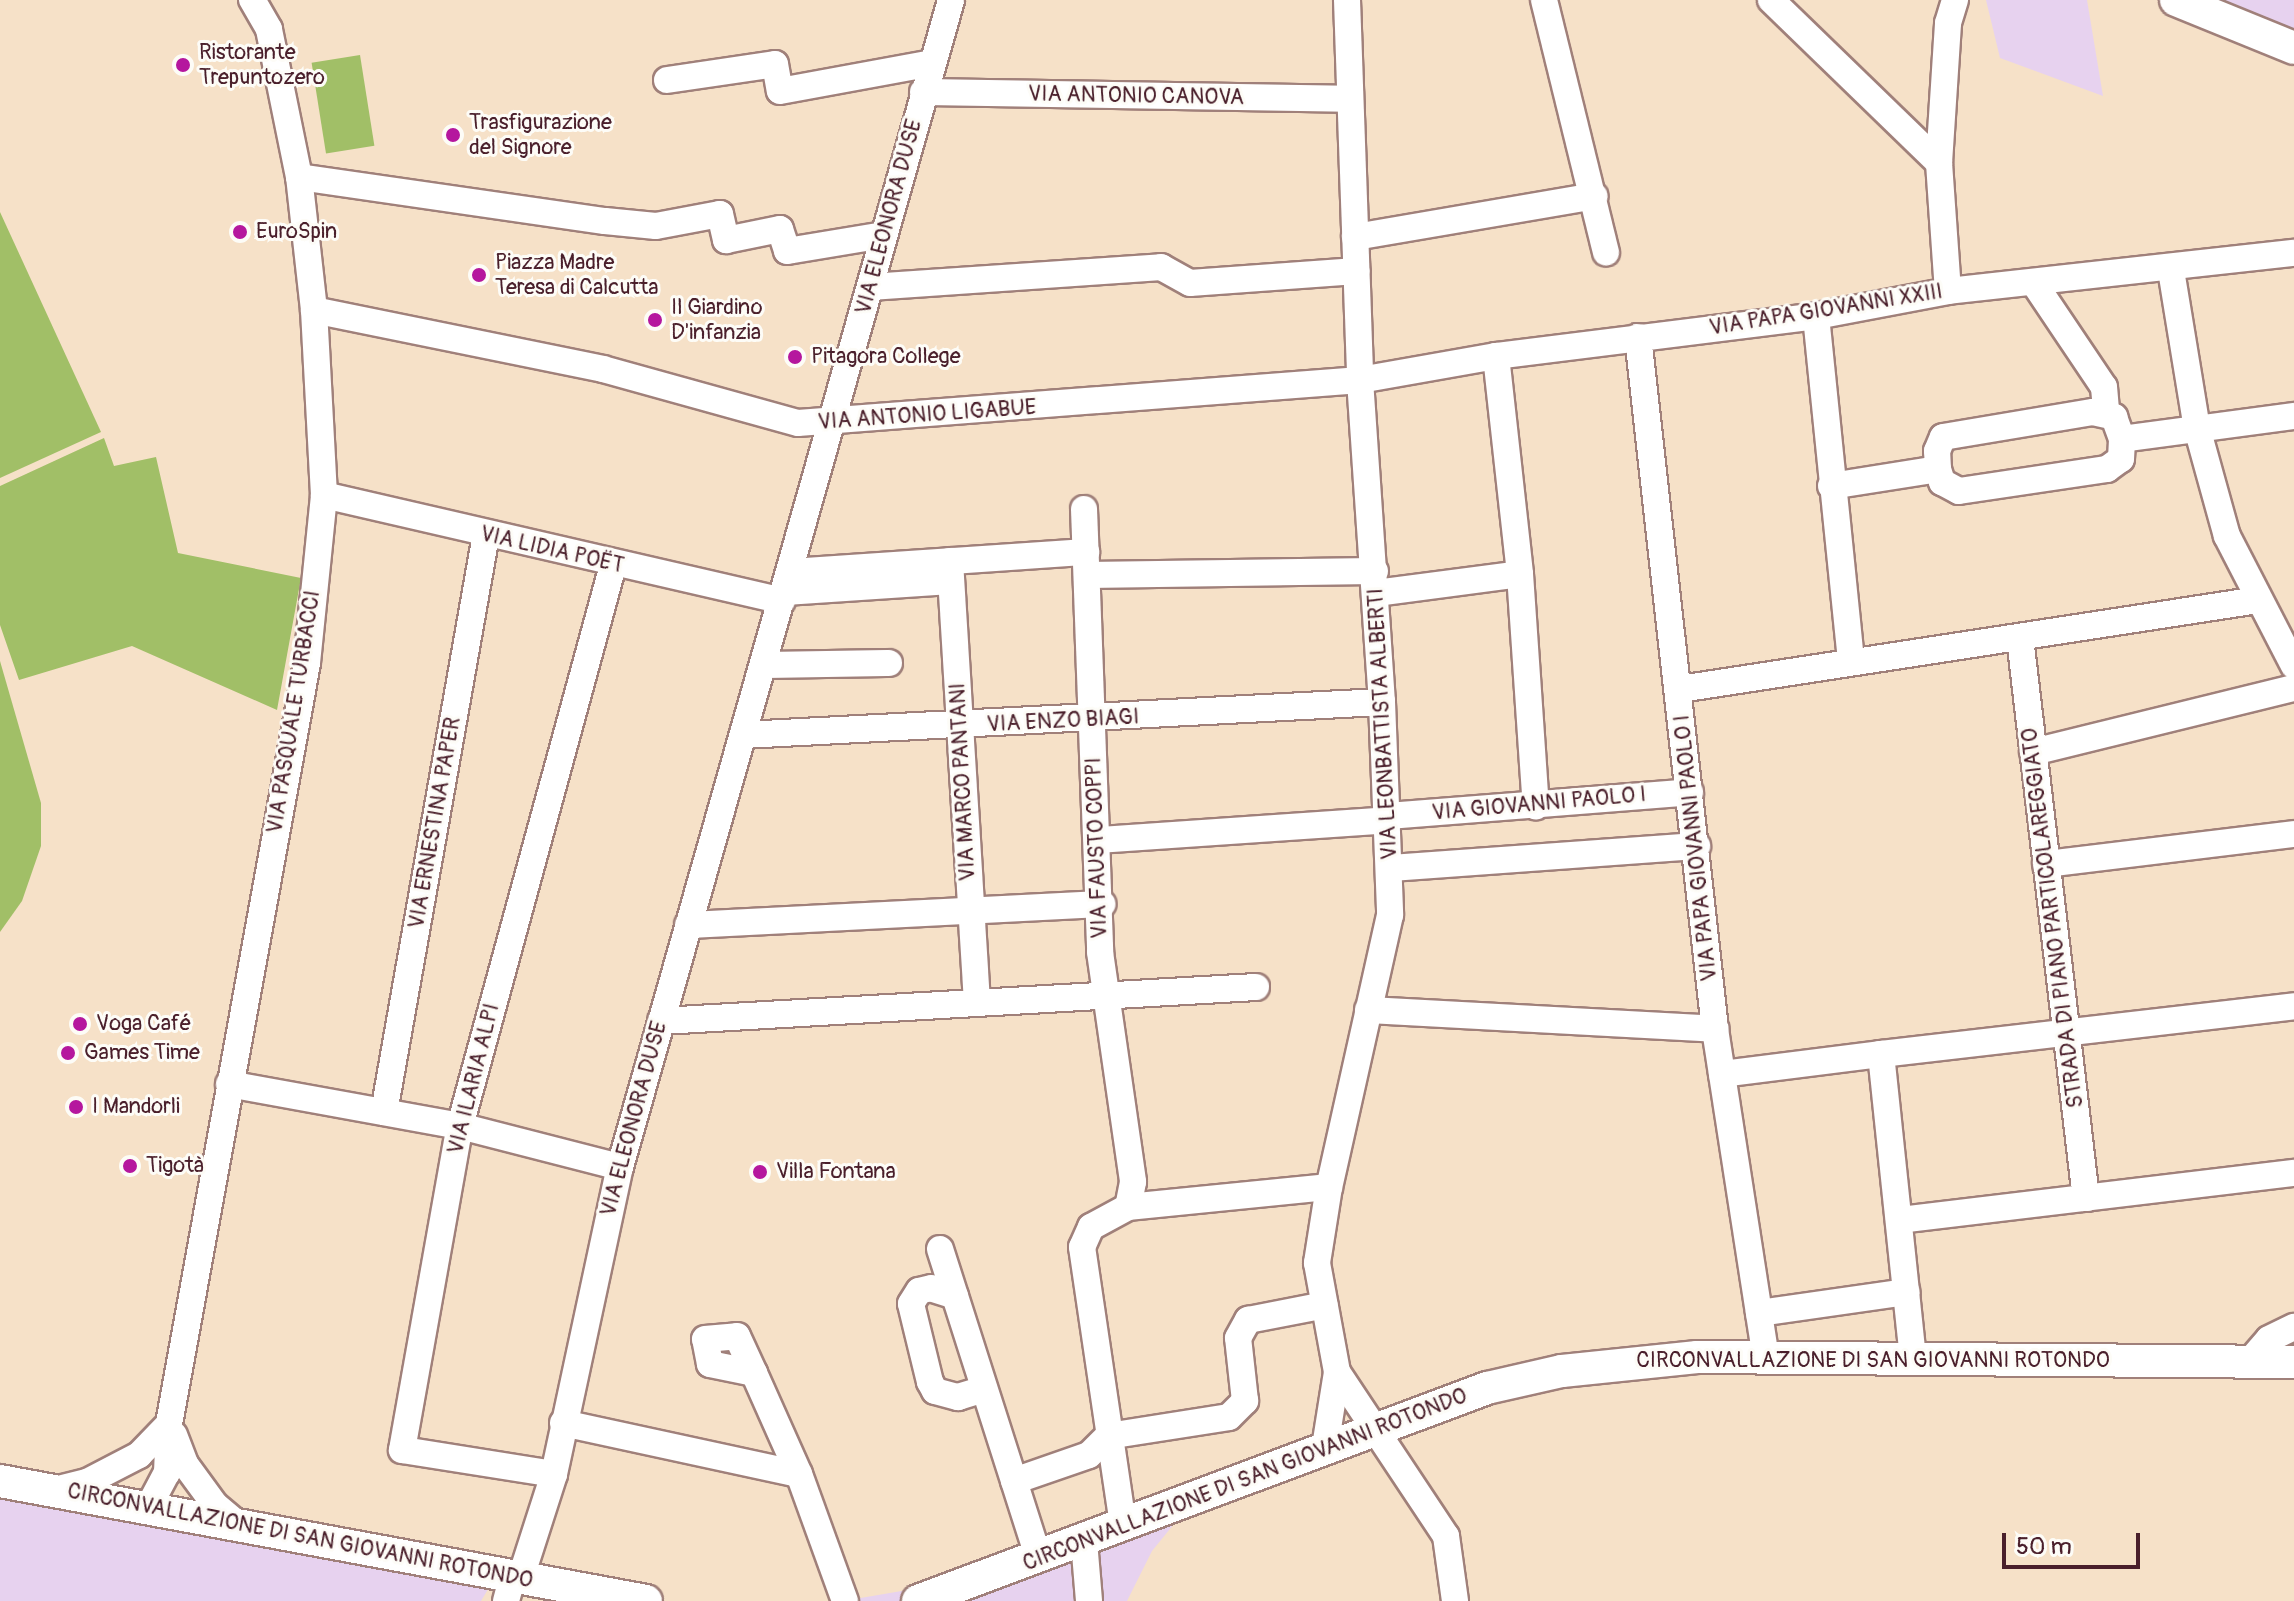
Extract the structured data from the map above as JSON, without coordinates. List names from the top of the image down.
{
  "streets": {
    "main road": ["CIRCONVALLAZIONE DI SAN GIOVANNI ROTONDO"],
    "street": [
      "VIA ANTONIO CANOVA",
      "VIA ELEONORA DUSE",
      "VIA PAPA GIOVANNI XXIII",
      "VIA ANTONIO LIGABUE",
      "VIA LIDIA POËT",
      "VIA PASQUALE TURBACCI",
      "VIA ENZO BIAGI",
      "VIA LEONBATTISTA ALBERTI",
      "VIA MARCO PANTANI",
      "VIA GIOVANNI PAOLO I",
      "VIA ERNESTINA PAPER",
      "VIA FAUSTO COPPI",
      "VIA PAPA GIOVANNI PAOLO I",
      "STRADA DI PIANO PARTICOLAREGGIATO",
      "VIA ILARIA ALPI"
    ]
  },
  "crossings": [
    ["VIA ANTONIO CANOVA", "VIA ELEONORA DUSE"],
    ["VIA ANTONIO CANOVA", "VIA LEONBATTISTA ALBERTI"],
    ["VIA ELEONORA DUSE", "VIA ANTONIO LIGABUE"],
    ["VIA ELEONORA DUSE", "VIA LIDIA POËT"],
    ["VIA ELEONORA DUSE", "VIA ENZO BIAGI"],
    ["VIA ELEONORA DUSE", "VIA ILARIA ALPI"],
    ["VIA ELEONORA DUSE", "CIRCONVALLAZIONE DI SAN GIOVANNI ROTONDO"],
    ["VIA PAPA GIOVANNI XXIII", "VIA ANTONIO LIGABUE"],
    ["VIA PAPA GIOVANNI XXIII", "VIA LEONBATTISTA ALBERTI"],
    ["VIA PAPA GIOVANNI XXIII", "VIA PAPA GIOVANNI PAOLO I"],
    ["VIA ANTONIO LIGABUE", "VIA PASQUALE TURBACCI"],
    ["VIA ANTONIO LIGABUE", "VIA LEONBATTISTA ALBERTI"],
    ["VIA LIDIA POËT", "VIA PASQUALE TURBACCI"],
    ["VIA LIDIA POËT", "VIA LEONBATTISTA ALBERTI"],
    ["VIA LIDIA POËT", "VIA MARCO PANTANI"],
    ["VIA LIDIA POËT", "VIA ERNESTINA PAPER"],
    ["VIA LIDIA POËT", "VIA FAUSTO COPPI"],
    ["VIA LIDIA POËT", "VIA ILARIA ALPI"],
    ["VIA PASQUALE TURBACCI", "CIRCONVALLAZIONE DI SAN GIOVANNI ROTONDO"],
    ["VIA ENZO BIAGI", "VIA LEONBATTISTA ALBERTI"],
    ["VIA ENZO BIAGI", "VIA MARCO PANTANI"],
    ["VIA ENZO BIAGI", "VIA FAUSTO COPPI"],
    ["VIA LEONBATTISTA ALBERTI", "VIA GIOVANNI PAOLO I"],
    ["VIA LEONBATTISTA ALBERTI", "CIRCONVALLAZIONE DI SAN GIOVANNI ROTONDO"],
    ["VIA GIOVANNI PAOLO I", "VIA FAUSTO COPPI"],
    ["VIA GIOVANNI PAOLO I", "VIA PAPA GIOVANNI PAOLO I"],
    ["VIA PAPA GIOVANNI PAOLO I", "CIRCONVALLAZIONE DI SAN GIOVANNI ROTONDO"]
  ],
  "places": [
    "Ristorante Trepuntozero",
    "Trasfigurazione del Signore",
    "EuroSpin",
    "Piazza Madre Teresa di Calcutta",
    "Il Giardino D'infanzia",
    "Pitagora College",
    "Voga Café",
    "Games Time",
    "I Mandorli",
    "Tigotà",
    "Villa Fontana"
  ],
  "scale_bar": "50 m"
}
